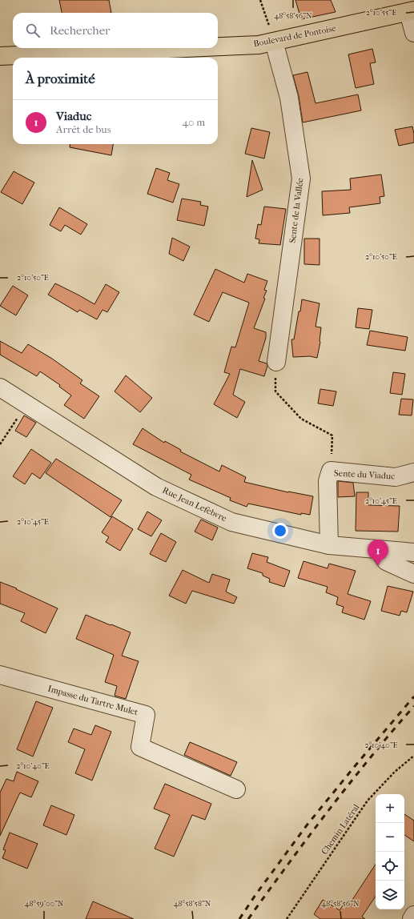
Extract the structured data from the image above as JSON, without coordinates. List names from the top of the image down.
{
  "streets": {
    "main road": ["Boulevard de Pontoise"],
    "street": [
      "Sente de la Vallée",
      "Sente du Viaduc",
      "Rue Jean Lefebvre",
      "Impasse du Tartre Mulet"
    ],
    "path": ["Chemin Latéral"]
  },
  "crossings": [
    ["Boulevard de Pontoise", "Sente de la Vallée"],
    ["Sente du Viaduc", "Rue Jean Lefebvre"]
  ],
  "page": {
    "search": "Rechercher",
    "heading": "À proximité",
    "list": [
      {
        "mark": "1",
        "name": "Viaduc",
        "note": "Arrêt de bus",
        "value": "40 m"
      }
    ],
    "pins": "1",
    "map_buttons": ["+", "−"]
  },
  "coordinates": [
    "2°10'55\"E",
    "48°58'56\"N",
    "2°10'50\"E",
    "2°10'45\"E",
    "2°10'40\"E",
    "48°59'00\"N",
    "48°58'58\"N"
  ]
}
